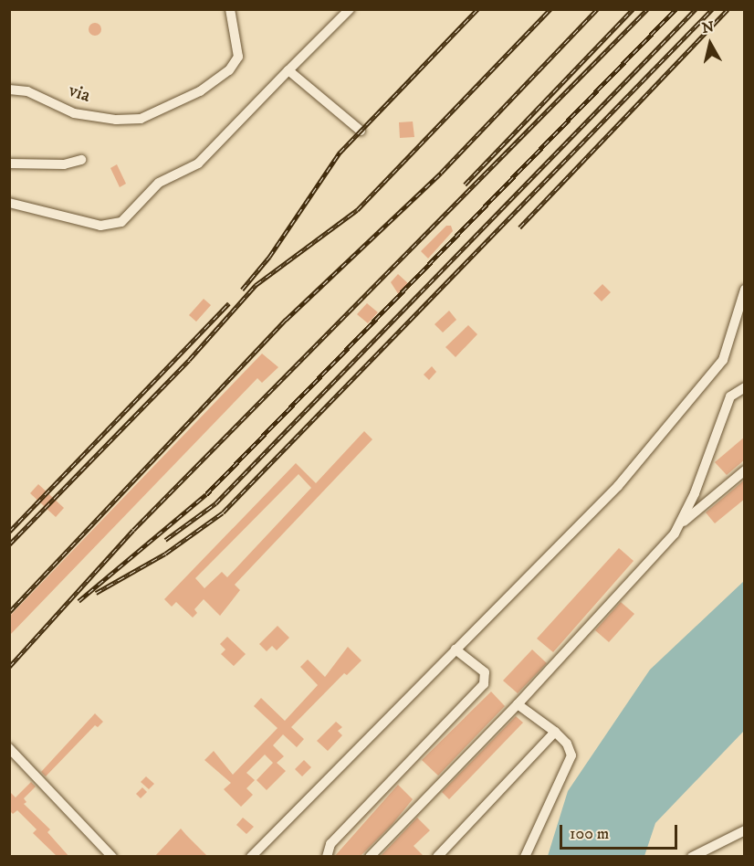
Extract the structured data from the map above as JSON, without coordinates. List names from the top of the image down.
{
  "streets": {
    "street": ["via"]
  },
  "scale_bar": "100 m",
  "north": "top"
}
